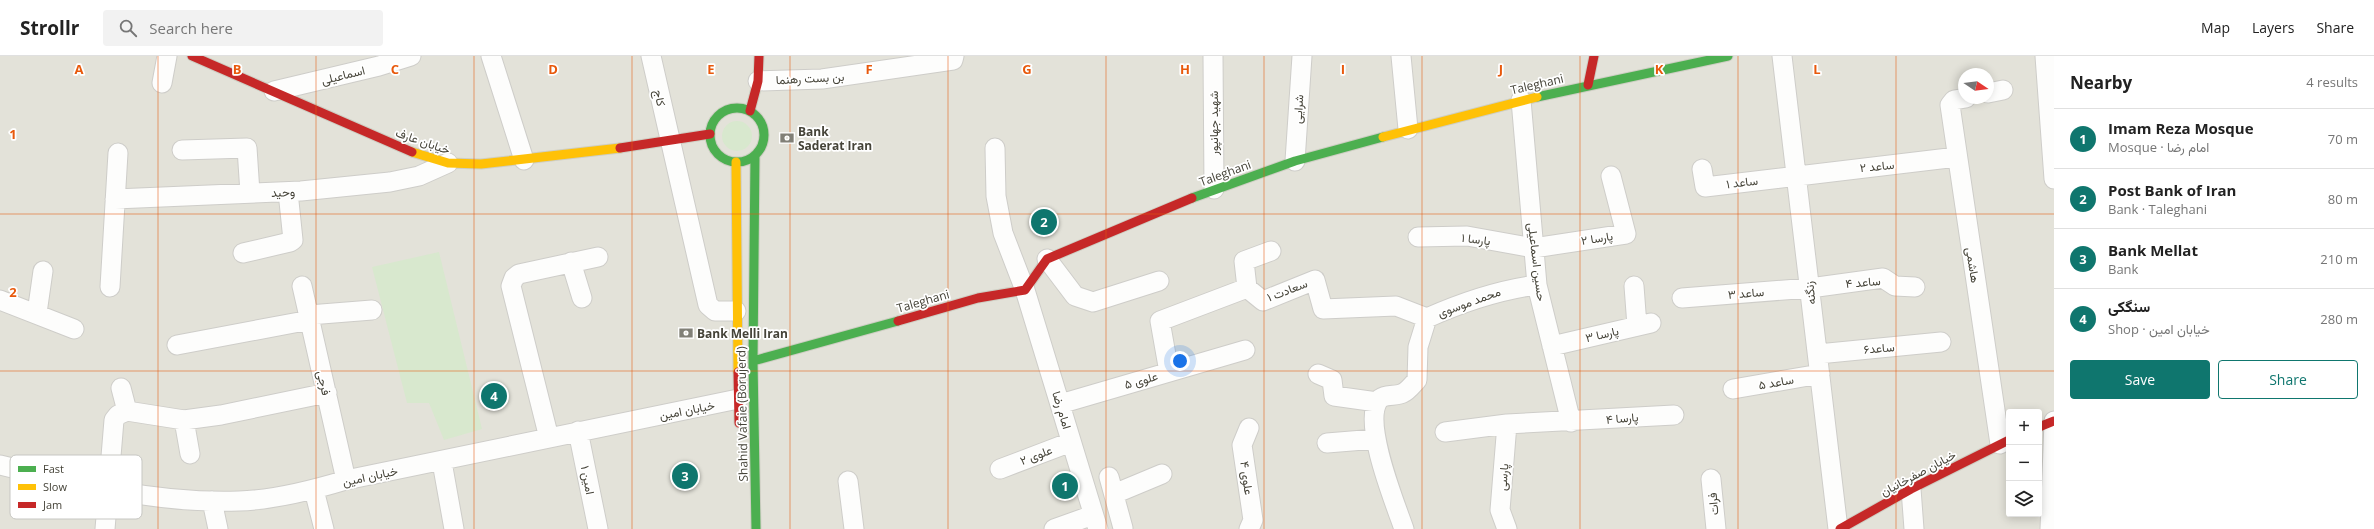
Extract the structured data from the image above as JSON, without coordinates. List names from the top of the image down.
{
  "streets": {
    "main road": [
      "Taleghani",
      "خیابان عارف",
      "Shahid Vafaie (Borujerd)",
      "خیابان صفرخانیان"
    ],
    "street": [
      "اسماعیلی",
      "بن بست رهنما",
      "کاج",
      "شرایی",
      "شهید جهانپور",
      "ساعد ۲",
      "ساعد ۱",
      "وحید",
      "پارسا ۲",
      "پارسا ۱",
      "حسین اسماعیلی",
      "هاشمی",
      "ساعد ۴",
      "سعادت ۱",
      "ساعد ۳",
      "زنگنه",
      "محمد موسوی",
      "پارسا ۳",
      "ساعد۶",
      "علوی ۵",
      "ساعد ۵",
      "فرجی",
      "خیابان امین",
      "امام رضا",
      "پارسا ۴",
      "علوی ۲",
      "پارسی",
      "علوی ۴",
      "امین ۱",
      "فرات"
    ]
  },
  "crossings": [
    ["اسماعیلی", "خیابان عارف"],
    ["Taleghani", "شرایی"],
    ["Taleghani", "شهید جهانپور"],
    ["Taleghani", "حسین اسماعیلی"],
    ["Taleghani", "امام رضا"],
    ["Taleghani", "Shahid Vafaie (Borujerd)"],
    ["کاج", "خیابان عارف"],
    ["کاج", "Shahid Vafaie (Borujerd)"],
    ["خیابان عارف", "وحید"],
    ["خیابان عارف", "Shahid Vafaie (Borujerd)"],
    ["ساعد ۲", "ساعد ۱"],
    ["ساعد ۲", "هاشمی"],
    ["ساعد ۲", "زنگنه"],
    ["ساعد ۱", "زنگنه"],
    ["پارسا ۲", "پارسا ۱"],
    ["پارسا ۲", "حسین اسماعیلی"],
    ["پارسا ۱", "حسین اسماعیلی"],
    ["حسین اسماعیلی", "محمد موسوی"],
    ["حسین اسماعیلی", "پارسا ۳"],
    ["حسین اسماعیلی", "پارسا ۴"],
    ["هاشمی", "خیابان صفرخانیان"],
    ["ساعد ۴", "ساعد ۳"],
    ["ساعد ۴", "زنگنه"],
    ["سعادت ۱", "محمد موسوی"],
    ["ساعد ۳", "زنگنه"],
    ["زنگنه", "ساعد۶"],
    ["زنگنه", "ساعد ۵"],
    ["زنگنه", "خیابان صفرخانیان"],
    ["علوی ۵", "امام رضا"],
    ["فرجی", "خیابان امین"],
    ["خیابان امین", "Shahid Vafaie (Borujerd)"],
    ["خیابان امین", "امین ۱"],
    ["امام رضا", "علوی ۲"],
    ["پارسا ۴", "پارسی"]
  ],
  "places": {
    "bank": ["Bank Saderat Iran", "Bank Melli Iran"]
  },
  "legend": ["Fast", "Slow", "Jam"],
  "north": "right",
  "page": {
    "header": "Strollr",
    "search": "Search here",
    "nav": ["Map", "Layers", "Share"],
    "heading": ["Nearby", "4 results"],
    "list": [
      {
        "mark": "1",
        "name": "Imam Reza Mosque",
        "note": "Mosque · امام رضا",
        "value": "70 m"
      },
      {
        "mark": "2",
        "name": "Post Bank of Iran",
        "note": "Bank · Taleghani",
        "value": "80 m"
      },
      {
        "mark": "3",
        "name": "Bank Mellat",
        "note": "Bank",
        "value": "210 m"
      },
      {
        "mark": "4",
        "name": "سنگکی",
        "note": "Shop · خیابان امین",
        "value": "280 m"
      }
    ],
    "pins": [
      "2",
      "4",
      "3",
      "1"
    ],
    "buttons": ["Save", "Share"],
    "map_buttons": ["+", "−"]
  },
  "grid": {
    "columns": [
      "A",
      "B",
      "C",
      "D",
      "E",
      "F",
      "G",
      "H",
      "I",
      "J",
      "K",
      "L"
    ],
    "rows": ["1", "2"]
  }
}
